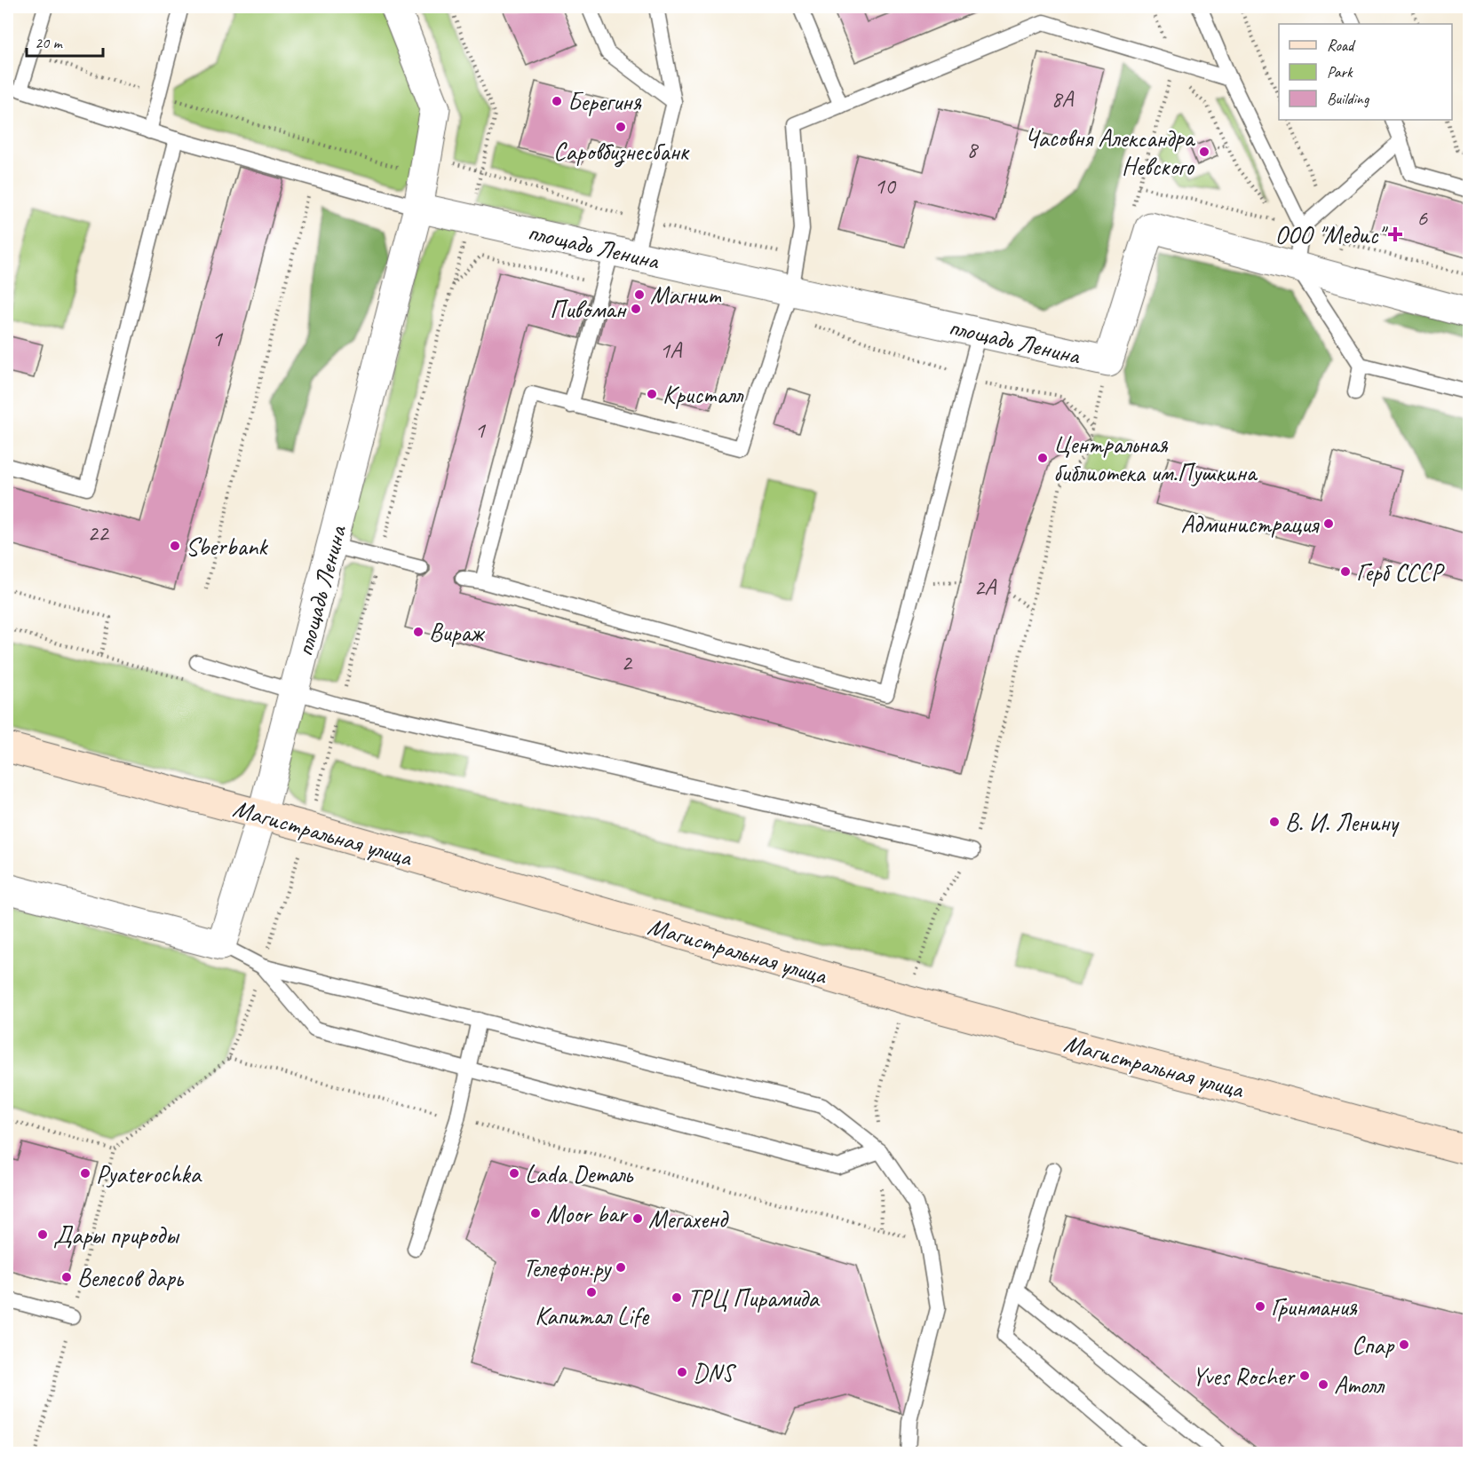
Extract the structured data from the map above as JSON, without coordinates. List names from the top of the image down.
{
  "streets": {
    "main road": ["Магистральная улица"],
    "street": ["площадь Ленина"]
  },
  "crossings": [
    ["площадь Ленина", "Магистральная улица"]
  ],
  "places": {
    "other": [
      "Берегиня",
      "Саровбизнесбанк",
      "Часовня Александра Невского",
      "Магнит",
      "Пивоман",
      "Кристалл",
      "Центральная библиотека им.Пушкина",
      "Администрация",
      "Sberbank",
      "Герб СССР",
      "Вираж",
      "В. И. Ленину",
      "Pyaterochka",
      "Lada Dеталь",
      "Moor bar",
      "Мегахенд",
      "Дары природы",
      "Телефон.ру",
      "Велесов дарь",
      "Капитал Life",
      "ТРЦ Пирамида",
      "Гринмания",
      "Спар",
      "DNS",
      "Yves Rocher",
      "Атолл"
    ],
    "health": ["ООО \"Медис\""]
  },
  "house_numbers": [
    "8А",
    "8",
    "10",
    "6",
    "1",
    "1А",
    "1",
    "22",
    "2А",
    "2"
  ],
  "legend": ["Road", "Park", "Building"],
  "scale_bar": "20 m"
}
